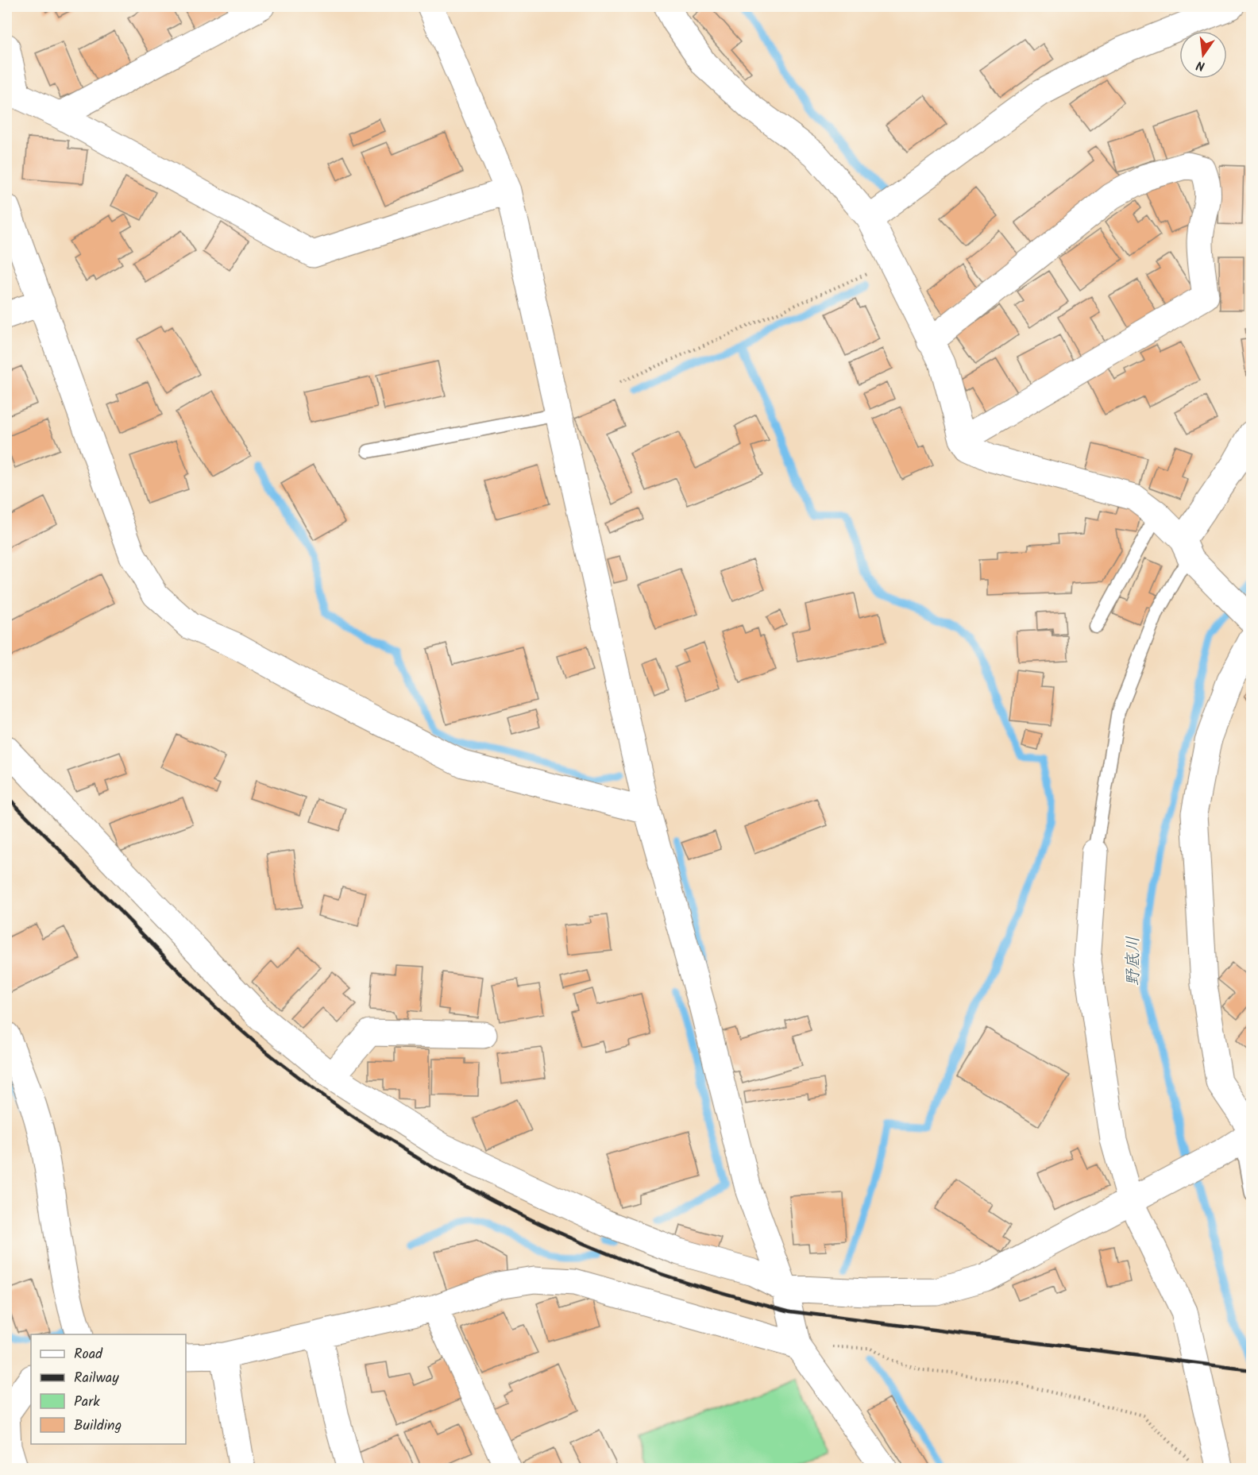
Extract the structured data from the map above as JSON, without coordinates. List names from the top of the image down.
{
  "water": ["野底川"],
  "legend": [
    "Road",
    "Railway",
    "Park",
    "Building"
  ],
  "north": "bottom"
}
